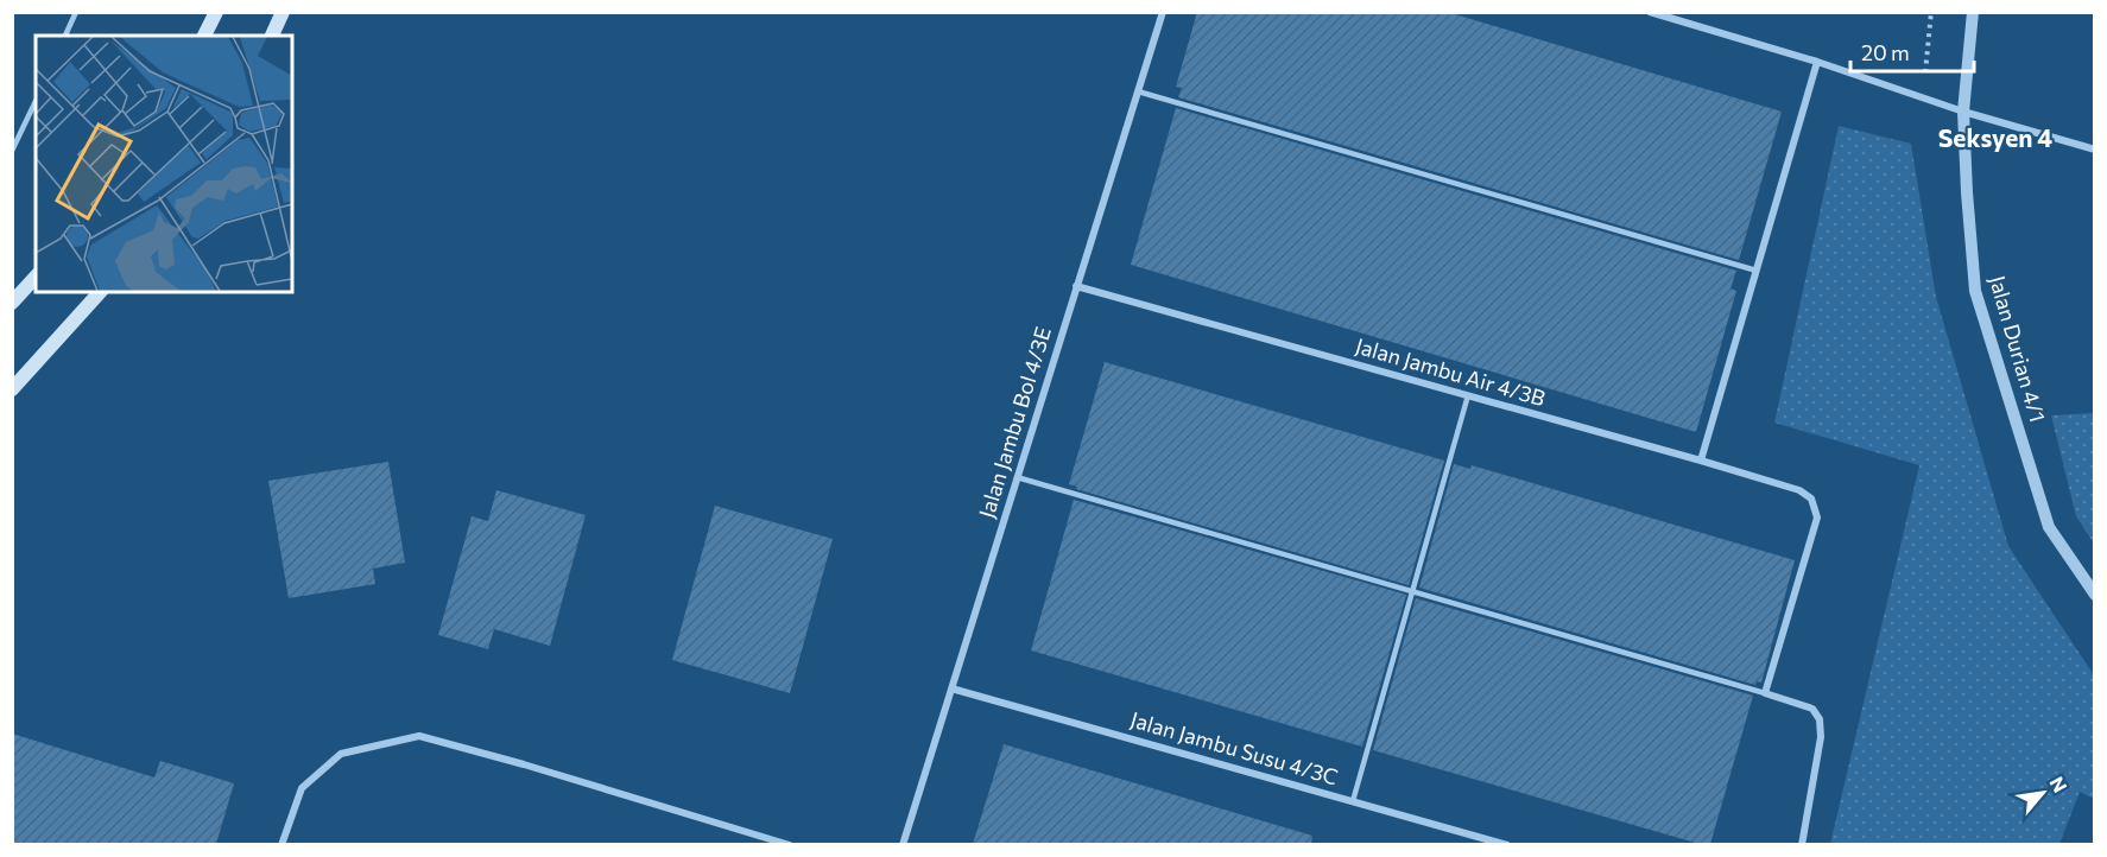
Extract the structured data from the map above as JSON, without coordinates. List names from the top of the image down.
{
  "streets": {
    "street": [
      "Jalan Durian 4/1",
      "Jalan Jambu Air 4/3B",
      "Jalan Jambu Bol 4/3E",
      "Jalan Jambu Susu 4/3C"
    ]
  },
  "crossings": [
    ["Jalan Jambu Air 4/3B", "Jalan Jambu Bol 4/3E"],
    ["Jalan Jambu Bol 4/3E", "Jalan Jambu Susu 4/3C"]
  ],
  "districts": ["Seksyen 4"],
  "scale_bar": "20 m",
  "north": "top right"
}
